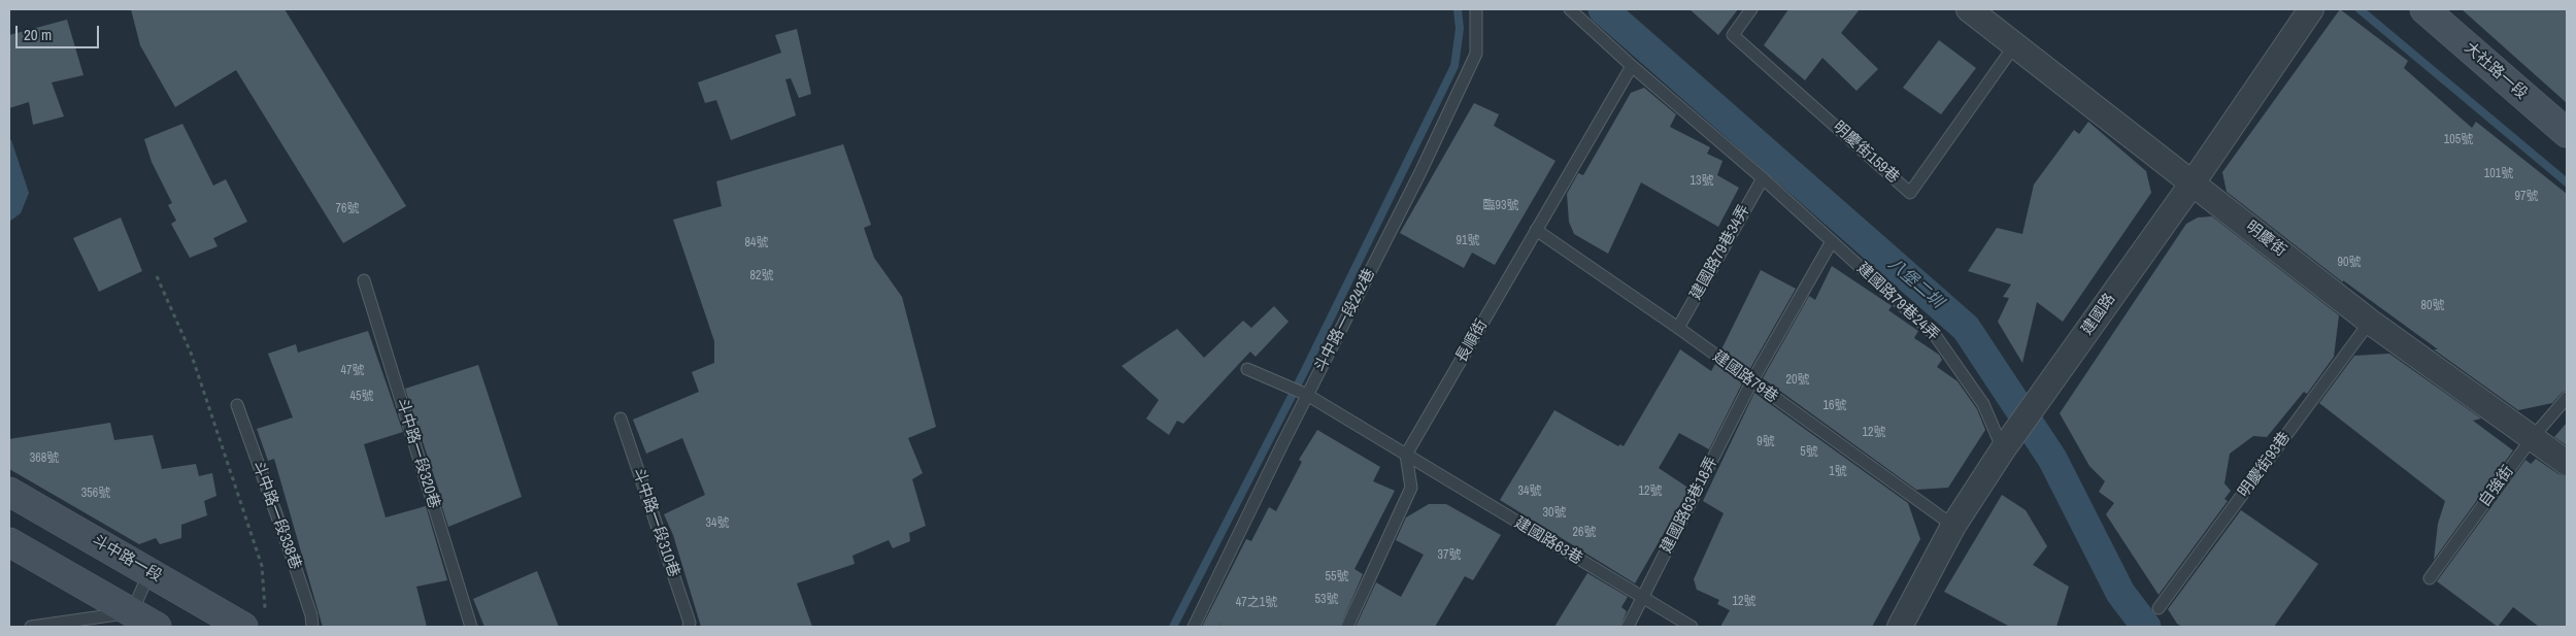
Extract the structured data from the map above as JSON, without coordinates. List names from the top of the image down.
{
  "streets": {
    "main road": ["大社路一段", "斗中路一段"],
    "street": ["明慶街", "建國路"],
    "lane": [
      "明慶街159巷",
      "建國路79巷34弄",
      "建國路79巷24弄",
      "斗中路一段242巷",
      "長順街",
      "建國路79巷",
      "斗中路一段320巷",
      "明慶街93巷",
      "自強街",
      "建國路63巷18弄",
      "斗中路一段338巷",
      "斗中路一段310巷",
      "建國路63巷"
    ]
  },
  "crossings": [
    ["明慶街159巷", "明慶街"],
    ["明慶街", "建國路"],
    ["明慶街", "明慶街93巷"],
    ["明慶街", "自強街"],
    ["建國路79巷34弄", "建國路79巷24弄"],
    ["建國路79巷34弄", "建國路79巷"],
    ["建國路79巷24弄", "建國路"],
    ["建國路79巷24弄", "長順街"],
    ["建國路", "建國路79巷"],
    ["斗中路一段242巷", "建國路63巷"],
    ["長順街", "建國路79巷"],
    ["長順街", "建國路63巷"],
    ["建國路79巷", "建國路63巷18弄"],
    ["建國路63巷18弄", "建國路63巷"]
  ],
  "water": ["八堡二圳"],
  "house_numbers": [
    "105號",
    "101號",
    "13號",
    "97號",
    "臨93號",
    "76號",
    "91號",
    "84號",
    "90號",
    "82號",
    "80號",
    "47號",
    "20號",
    "45號",
    "16號",
    "12號",
    "9號",
    "5號",
    "368號",
    "1號",
    "34號",
    "12號",
    "356號",
    "30號",
    "34號",
    "26號",
    "37號",
    "55號",
    "53號",
    "12號",
    "47之1號"
  ],
  "scale_bar": "20 m"
}
